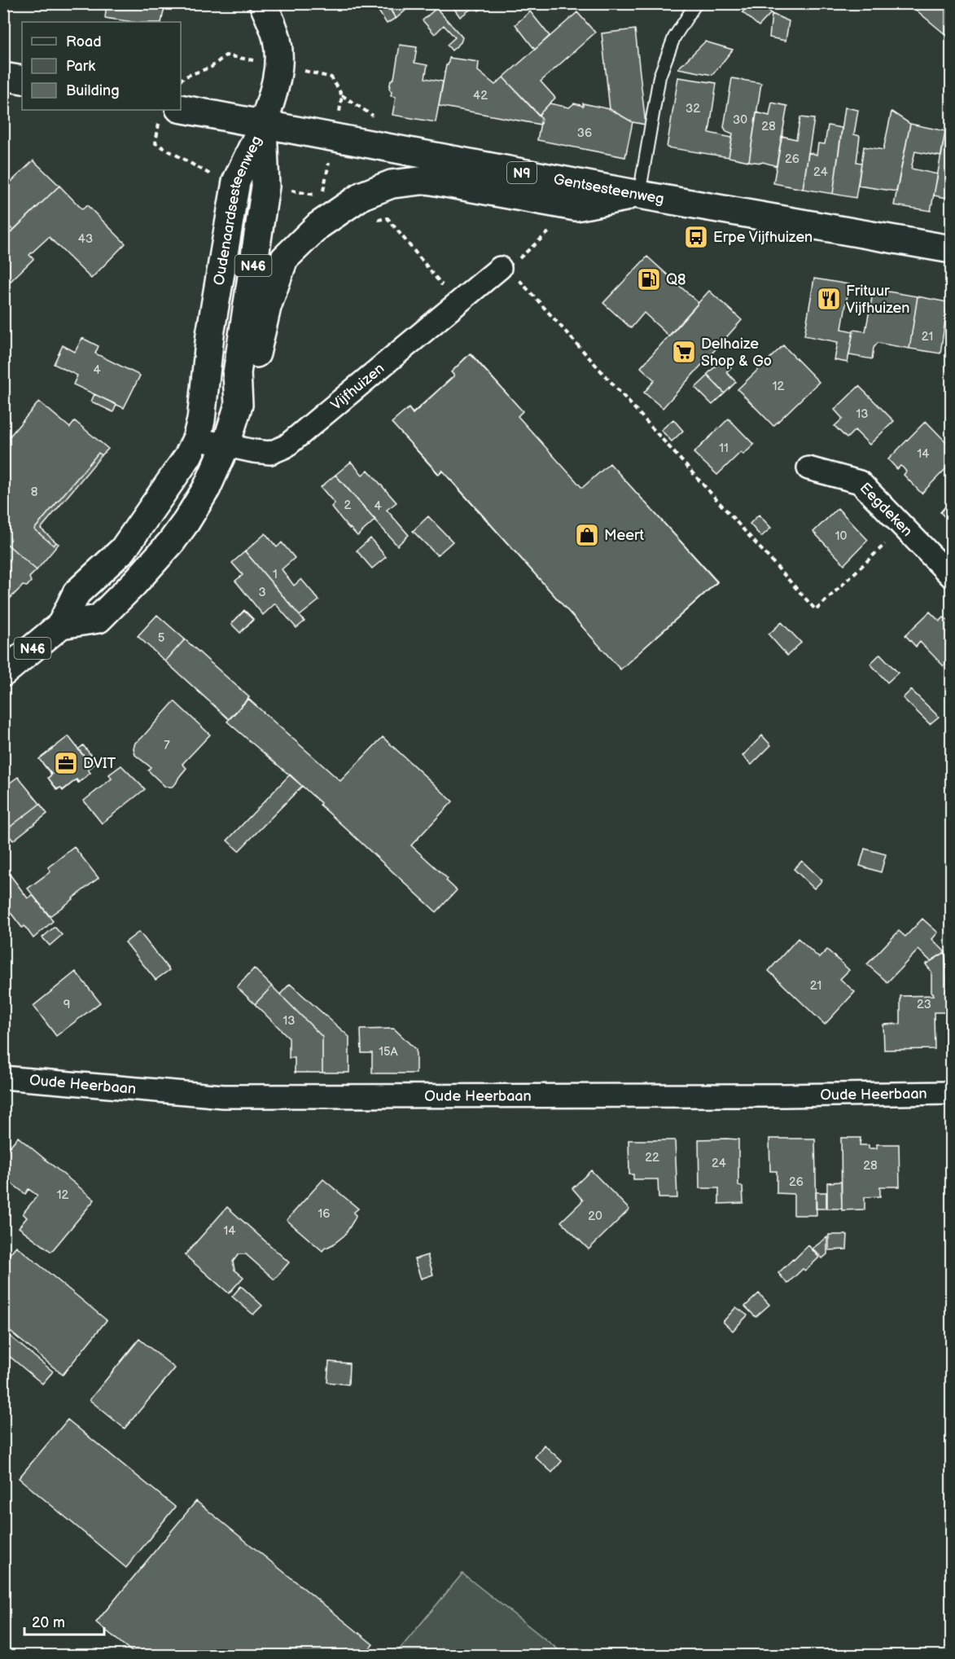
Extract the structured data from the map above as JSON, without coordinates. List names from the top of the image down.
{
  "streets": {
    "main road": [
      "N9",
      "Gentsesteenweg",
      "Oudenaardsesteenweg",
      "N46"
    ],
    "street": ["Vijfhuizen", "Eegdeken", "Oude Heerbaan"]
  },
  "crossings": [
    ["Gentsesteenweg", "Oudenaardsesteenweg"],
    ["Oudenaardsesteenweg", "Vijfhuizen"]
  ],
  "places": {
    "bus stop": ["Erpe Vijfhuizen"],
    "fuel station": ["Q8"],
    "restaurant": ["Frituur Vijfhuizen"],
    "supermarket": ["Delhaize Shop & Go"],
    "shop": ["Meert"],
    "office": ["DVIT"]
  },
  "house_numbers": [
    "42",
    "32",
    "30",
    "28",
    "36",
    "26",
    "24",
    "43",
    "21",
    "4",
    "12",
    "13",
    "11",
    "14",
    "8",
    "2",
    "4",
    "10",
    "1",
    "3",
    "5",
    "7",
    "21",
    "9",
    "23",
    "13",
    "15A",
    "22",
    "24",
    "28",
    "26",
    "12",
    "16",
    "20",
    "14"
  ],
  "legend": ["Road", "Park", "Building"],
  "scale_bar": "20 m"
}
